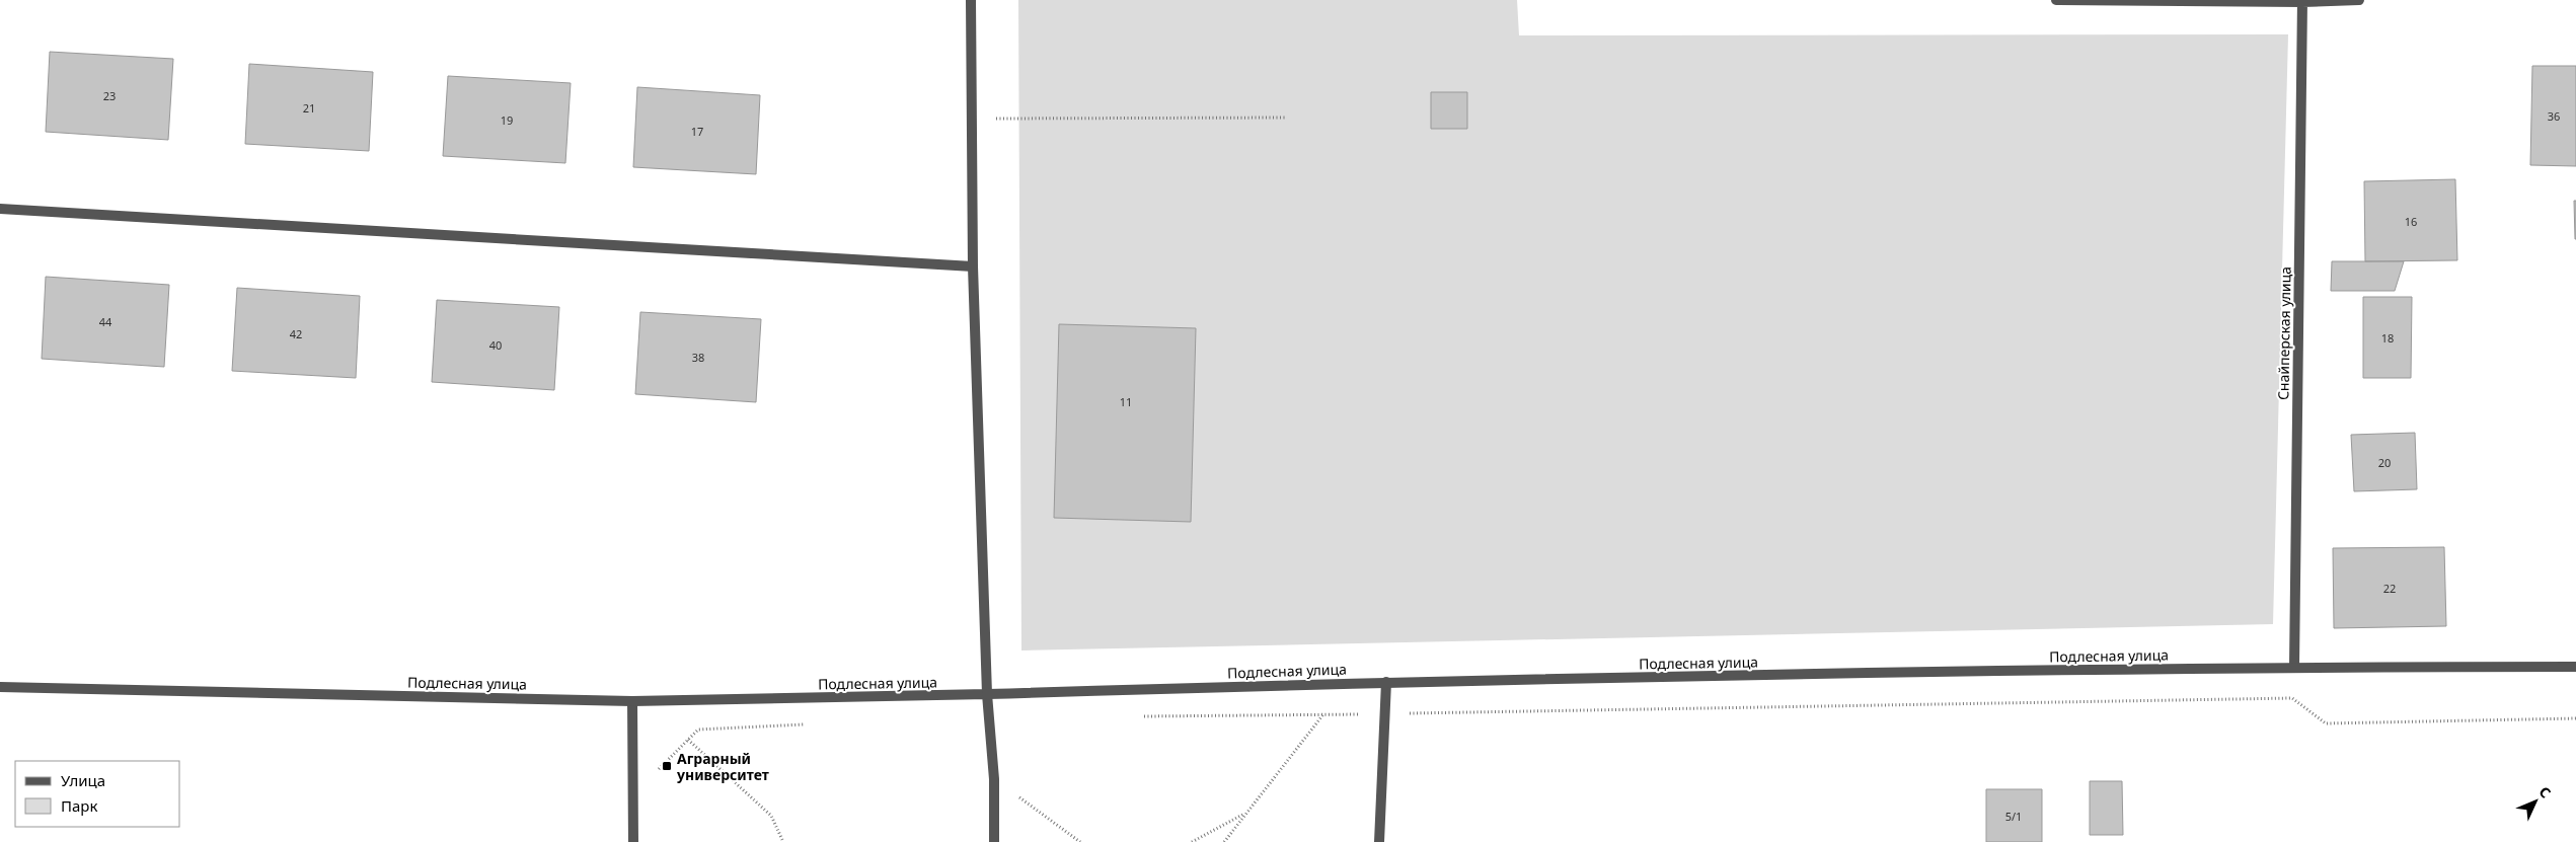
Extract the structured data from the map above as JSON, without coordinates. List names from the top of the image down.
{
  "streets": {
    "street": ["Снайперская улица", "Подлесная улица"]
  },
  "crossings": [
    ["Снайперская улица", "Подлесная улица"]
  ],
  "places": {
    "transit": ["Аграрный университет"]
  },
  "house_numbers": [
    "23",
    "21",
    "36",
    "19",
    "17",
    "16",
    "44",
    "42",
    "18",
    "40",
    "38",
    "11",
    "20",
    "22",
    "5/1"
  ],
  "legend": ["Улица", "Парк"],
  "north": "top right"
}
